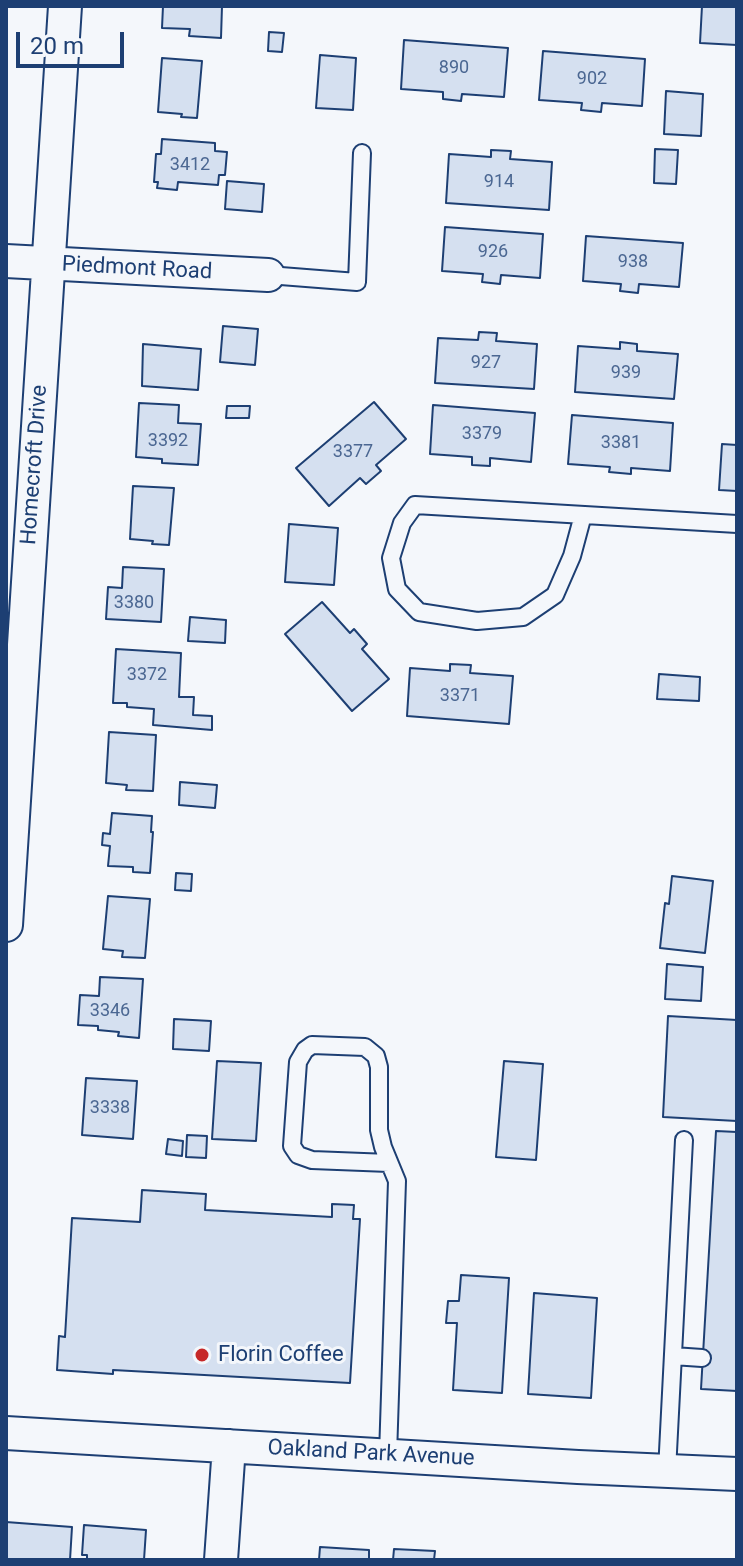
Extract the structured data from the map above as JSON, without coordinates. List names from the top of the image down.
{
  "streets": {
    "street": ["Piedmont Road", "Homecroft Drive", "Oakland Park Avenue"]
  },
  "crossings": [
    ["Piedmont Road", "Homecroft Drive"]
  ],
  "places": ["Florin Coffee"],
  "house_numbers": [
    "890",
    "902",
    "3412",
    "914",
    "926",
    "938",
    "927",
    "939",
    "3379",
    "3392",
    "3381",
    "3377",
    "3380",
    "3372",
    "3371",
    "3346",
    "3338"
  ],
  "scale_bar": "20 m"
}
